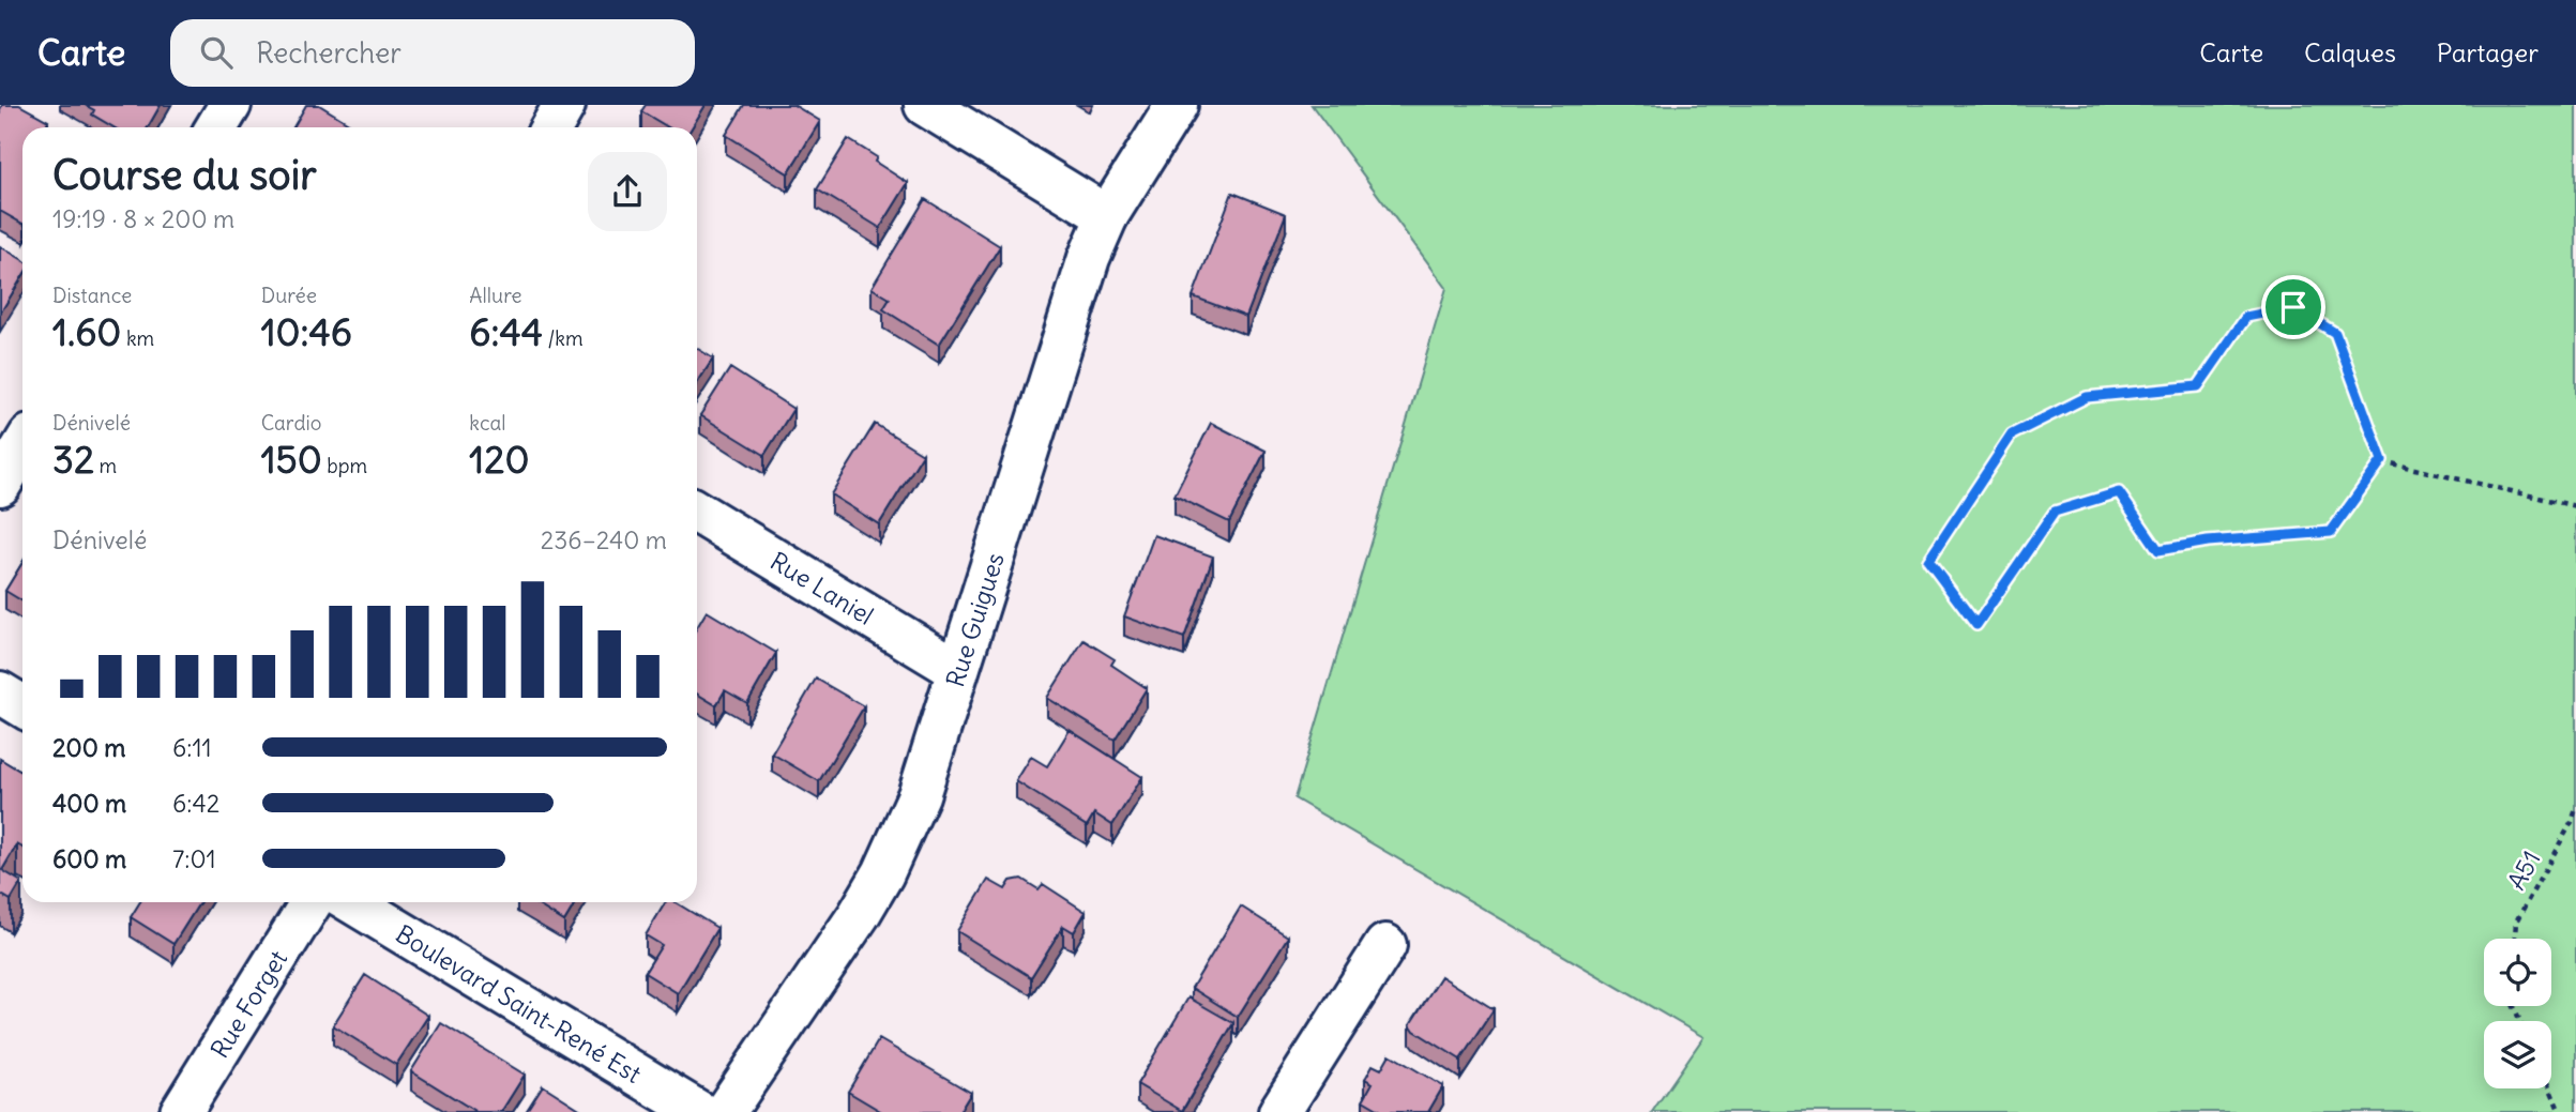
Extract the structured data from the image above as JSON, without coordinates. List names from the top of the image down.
{
  "streets": {
    "street": [
      "Rue Laniel",
      "Rue Guigues",
      "Rue Forget",
      "Boulevard Saint-René Est"
    ],
    "path": ["A51"]
  },
  "crossings": [
    ["Rue Laniel", "Rue Guigues"]
  ],
  "page": {
    "header": "Carte",
    "search": "Rechercher",
    "nav": ["Carte", "Calques", "Partager"],
    "heading": ["Course du soir", "19:19 · 8 × 200 m"],
    "stats": [
      ["Distance", "1.60 km"],
      ["Durée", "10:46"],
      ["Allure", "6:44 /km"],
      ["Dénivelé", "32 m"],
      ["Cardio", "150 bpm"],
      ["kcal", "120"]
    ],
    "chart": ["Dénivelé", "236–240 m"],
    "list": [
      {
        "name": "200 m",
        "note": "6:11"
      },
      {
        "name": "400 m",
        "note": "6:42"
      },
      {
        "name": "600 m",
        "note": "7:01"
      }
    ]
  }
}
